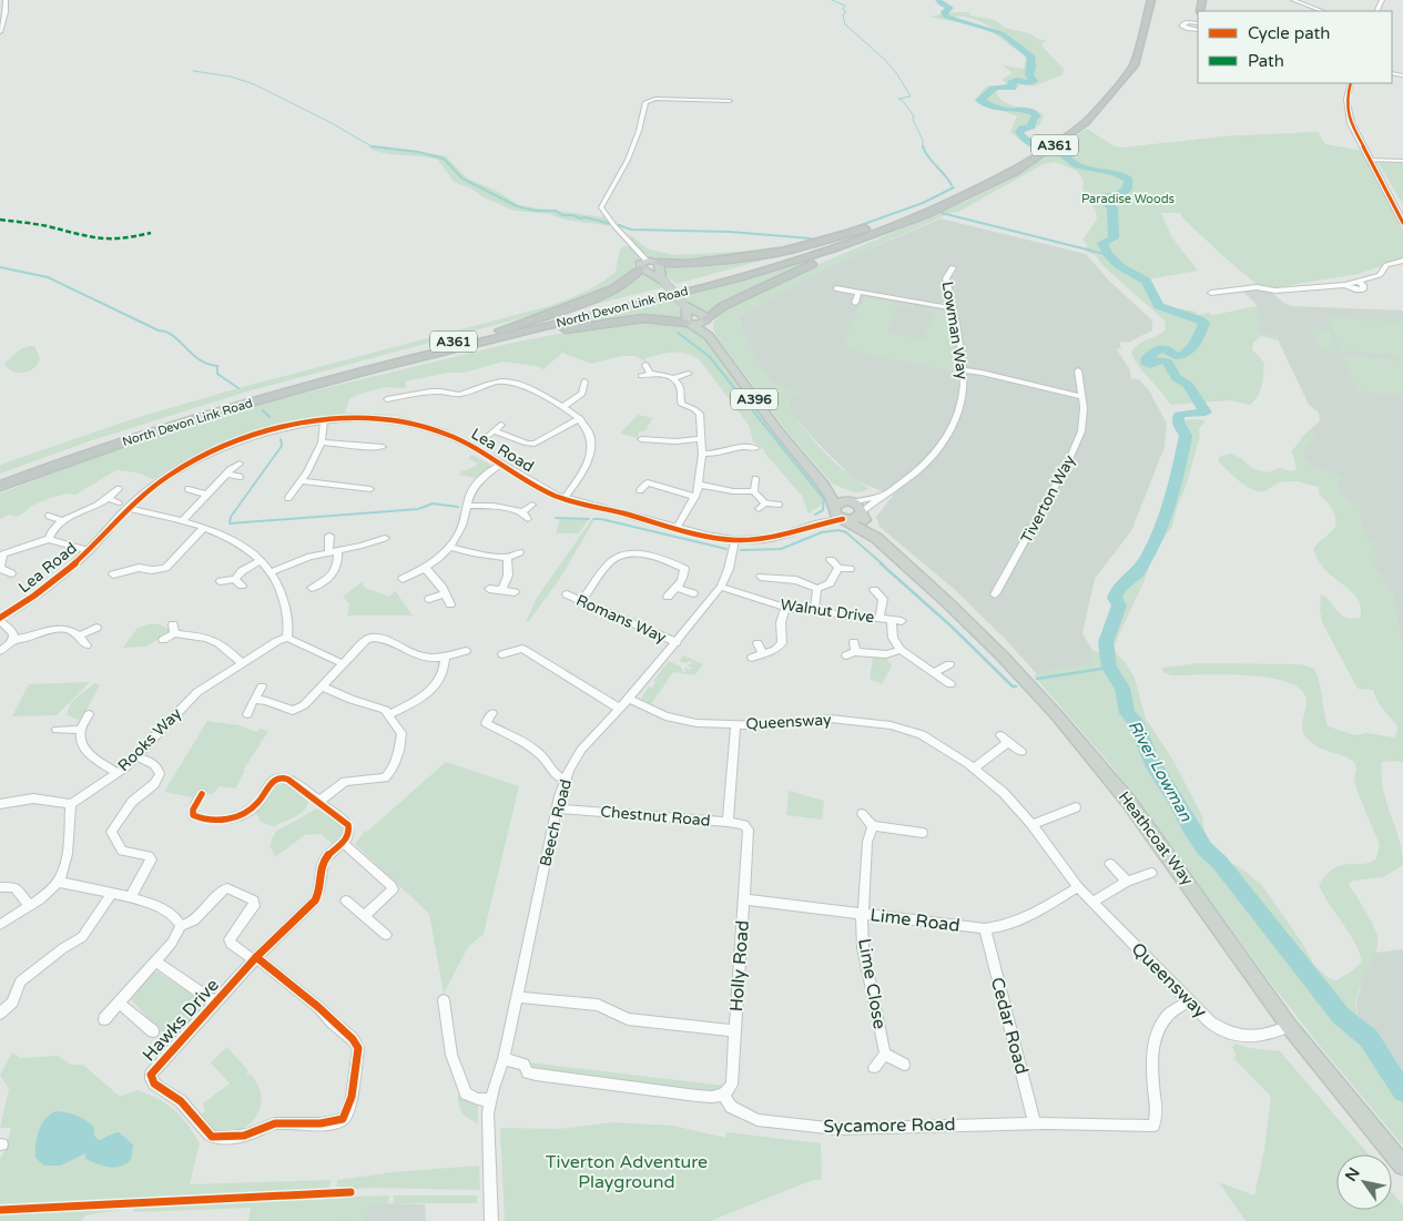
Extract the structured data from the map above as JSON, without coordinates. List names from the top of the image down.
{
  "streets": {
    "highway": ["A361", "North Devon Link Road"],
    "main road": ["A396", "Heathcoat Way"],
    "street": [
      "Lowman Way",
      "Lea Road",
      "Tiverton Way",
      "Walnut Drive",
      "Romans Way",
      "Queensway",
      "Rooks Way",
      "Chestnut Road",
      "Beech Road",
      "Lime Road",
      "Holly Road",
      "Lime Close",
      "Hawks Drive",
      "Cedar Road",
      "Sycamore Road"
    ]
  },
  "crossings": [
    ["Lowman Way", "A396"],
    ["Lowman Way", "Heathcoat Way"],
    ["A396", "Lea Road"],
    ["A396", "Heathcoat Way"],
    ["Lea Road", "Beech Road"],
    ["Lea Road", "Heathcoat Way"],
    ["Walnut Drive", "Beech Road"],
    ["Romans Way", "Beech Road"],
    ["Queensway", "Beech Road"],
    ["Queensway", "Heathcoat Way"],
    ["Queensway", "Lime Road"],
    ["Queensway", "Sycamore Road"],
    ["Chestnut Road", "Beech Road"],
    ["Chestnut Road", "Holly Road"],
    ["Lime Road", "Holly Road"],
    ["Lime Road", "Lime Close"],
    ["Lime Road", "Cedar Road"],
    ["Holly Road", "Sycamore Road"],
    ["Cedar Road", "Sycamore Road"]
  ],
  "water": ["River Lowman"],
  "parks": ["Paradise Woods", "Tiverton Adventure Playground"],
  "legend": ["Cycle path", "Path"],
  "north": "top left"
}
